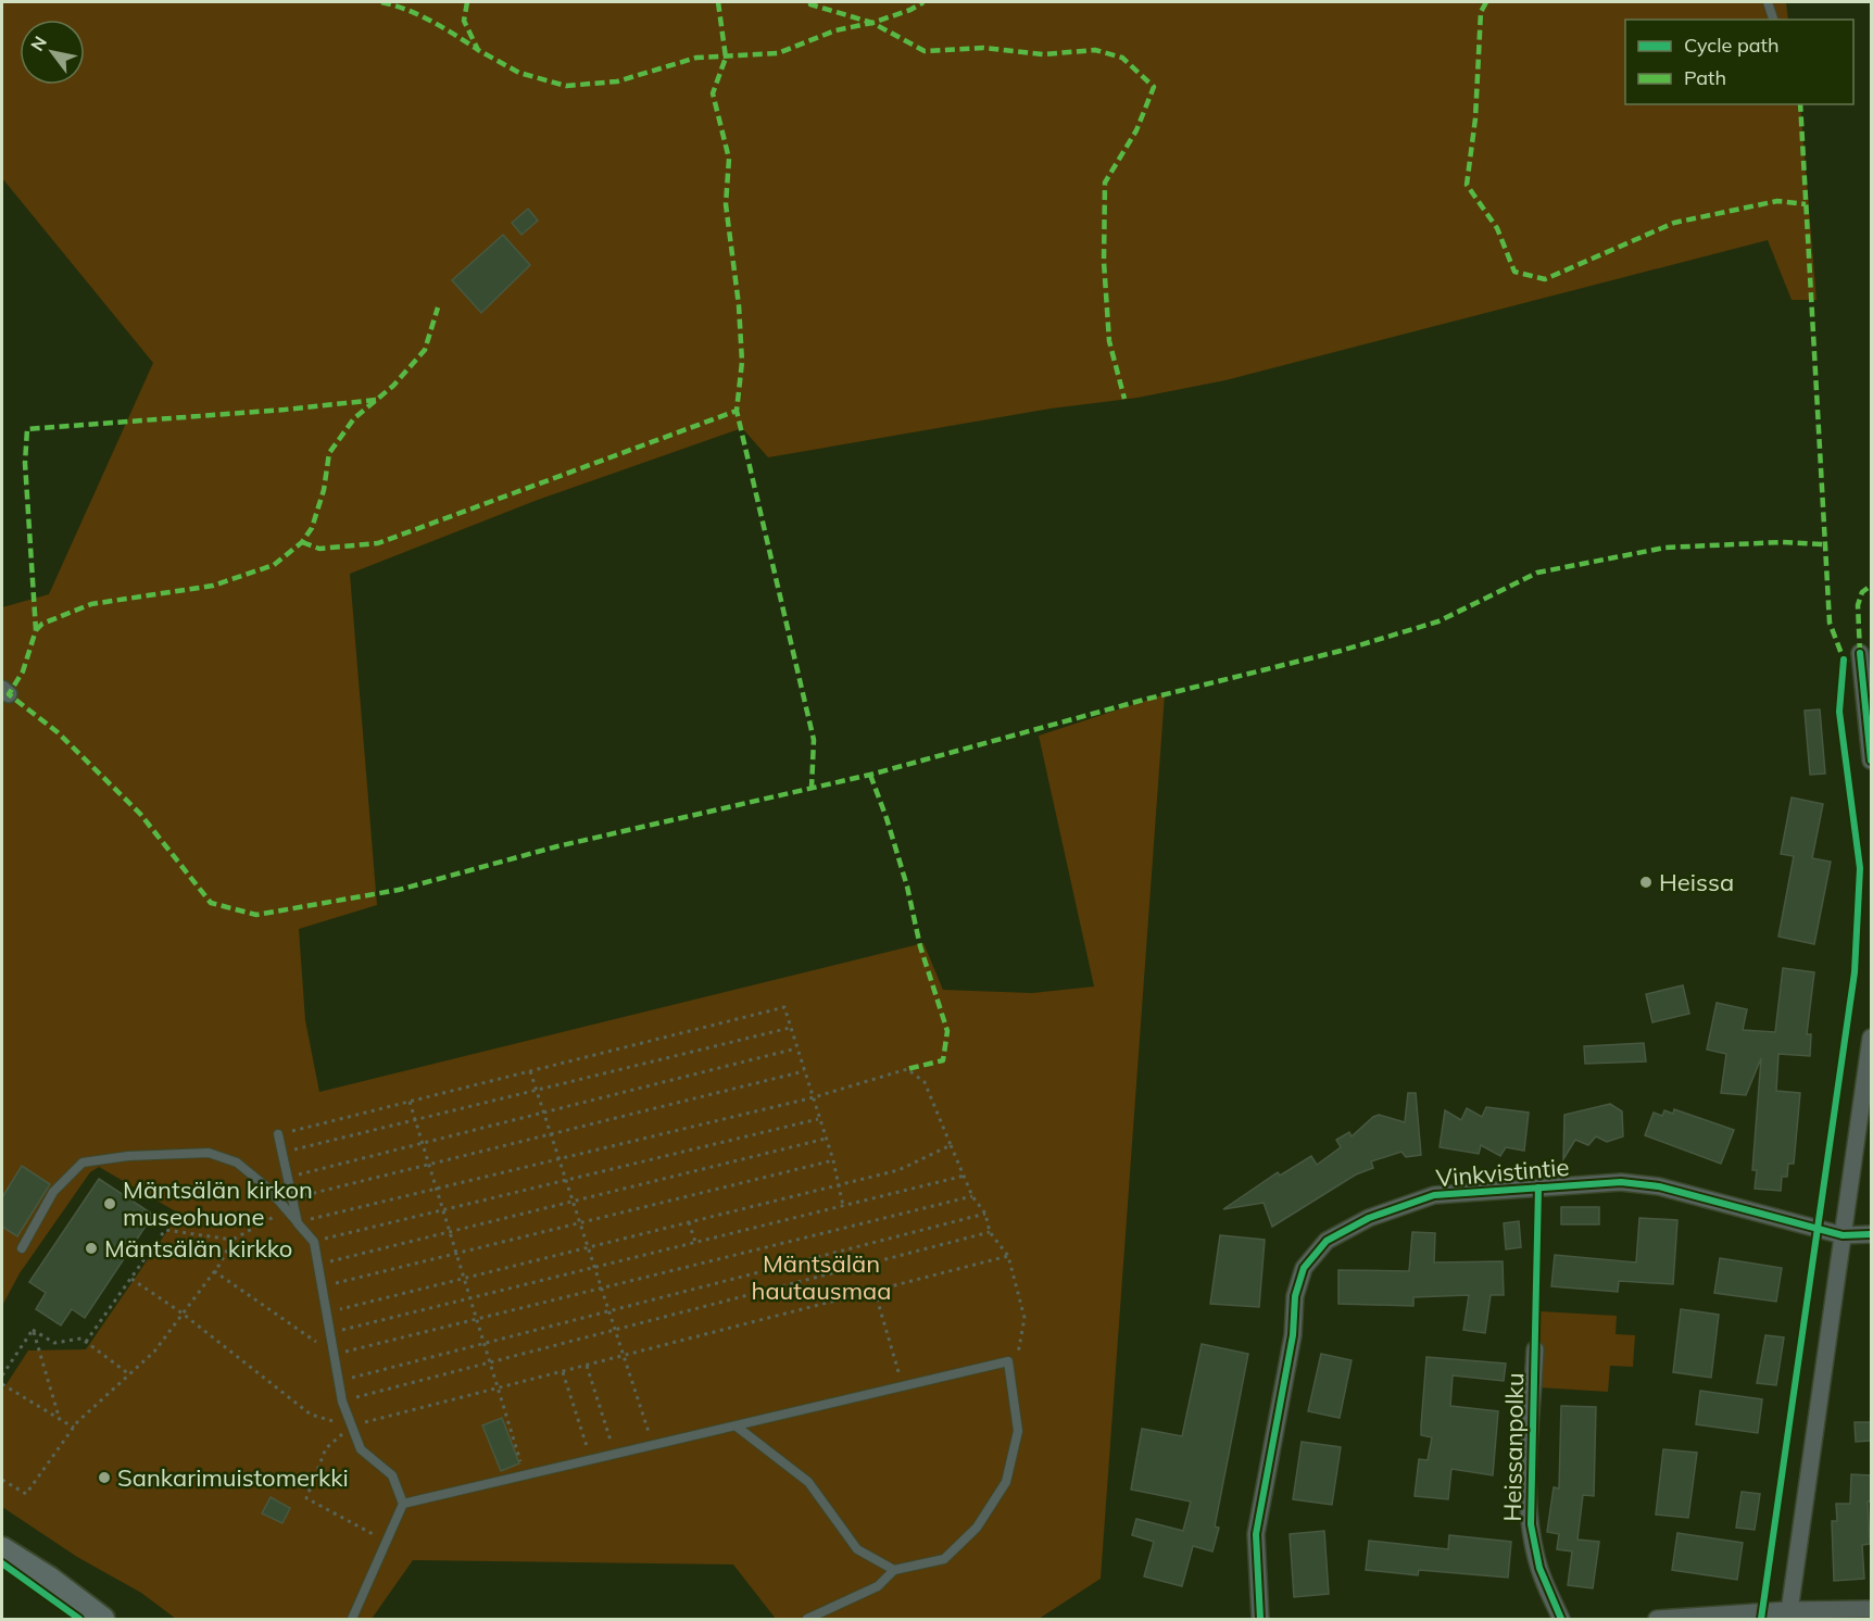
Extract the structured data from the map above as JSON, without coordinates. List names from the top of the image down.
{
  "streets": {
    "street": ["Vinkvistintie", "Heissanpolku"]
  },
  "parks": ["Mäntsälän hautausmaa"],
  "places": [
    "Heissa",
    "Mäntsälän kirkon museohuone",
    "Mäntsälän kirkko",
    "Sankarimuistomerkki"
  ],
  "legend": ["Cycle path", "Path"],
  "north": "top left"
}
